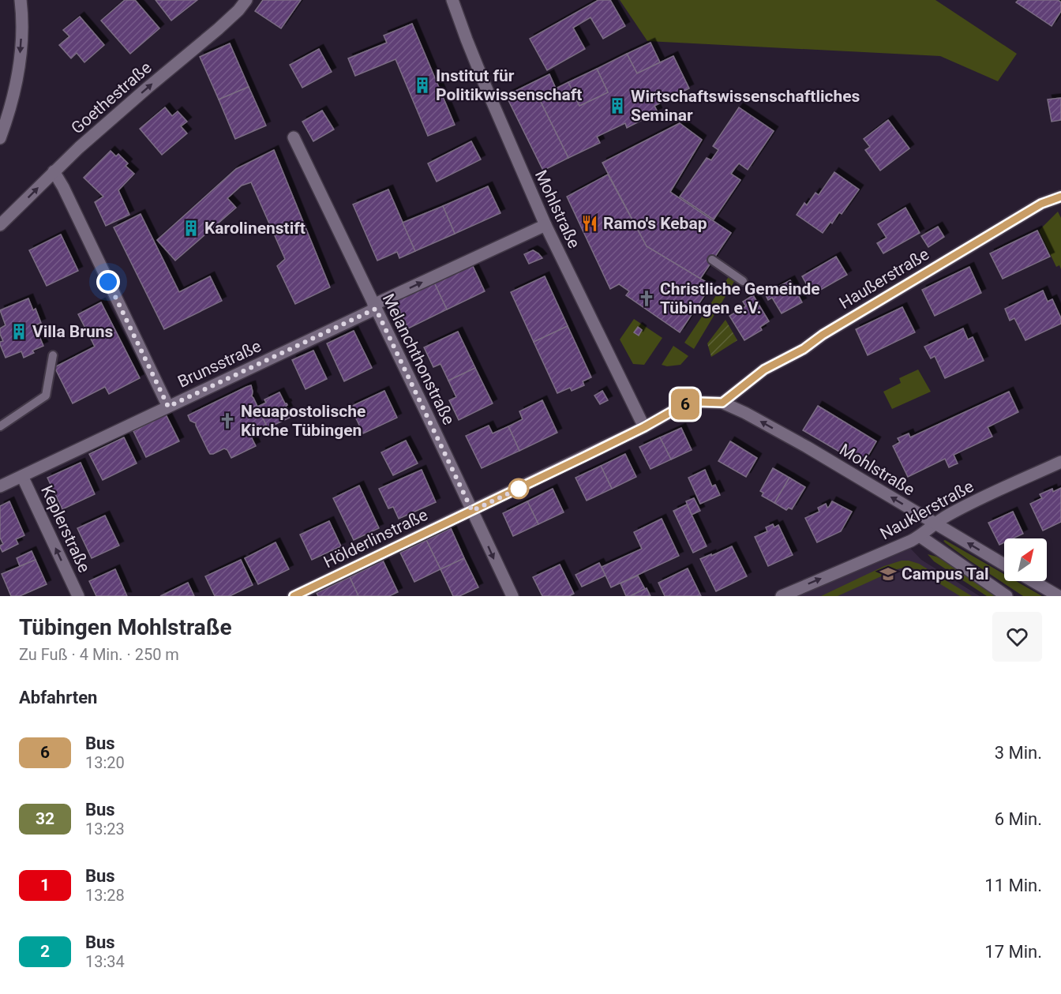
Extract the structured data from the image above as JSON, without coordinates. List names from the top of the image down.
{
  "streets": {
    "street": [
      "Goethestraße",
      "Mohlstraße",
      "Haußerstraße",
      "Melanchthonstraße",
      "Brunsstraße",
      "Nauklerstraße",
      "Keplerstraße",
      "Hölderlinstraße"
    ]
  },
  "crossings": [
    ["Mohlstraße", "Haußerstraße"],
    ["Mohlstraße", "Brunsstraße"],
    ["Mohlstraße", "Nauklerstraße"],
    ["Melanchthonstraße", "Brunsstraße"],
    ["Melanchthonstraße", "Hölderlinstraße"],
    ["Brunsstraße", "Keplerstraße"]
  ],
  "one_way": [
    "Goethestraße",
    "Mohlstraße",
    "Nauklerstraße",
    "Keplerstraße"
  ],
  "places": {
    "building": [
      "Institut für Politikwissenschaft",
      "Wirtschaftswissenschaftliches Seminar",
      "Karolinenstift",
      "Villa Bruns"
    ],
    "restaurant": ["Ramo's Kebap"],
    "church": ["Christliche Gemeinde Tübingen e.V.", "Neuapostolische Kirche Tübingen"],
    "school or university": ["Campus Tal"]
  },
  "lines": ["bus line 6"],
  "north": "top right",
  "page": {
    "on_map": "6",
    "heading": [
      ["Tübingen Mohlstraße", "Zu Fuß · 4 Min. · 250 m"],
      "Abfahrten"
    ],
    "list": [
      {
        "mark": "6",
        "name": "Bus",
        "note": "13:20",
        "value": "3 Min."
      },
      {
        "mark": "32",
        "name": "Bus",
        "note": "13:23",
        "value": "6 Min."
      },
      {
        "mark": "1",
        "name": "Bus",
        "note": "13:28",
        "value": "11 Min."
      },
      {
        "mark": "2",
        "name": "Bus",
        "note": "13:34",
        "value": "17 Min."
      }
    ]
  }
}
